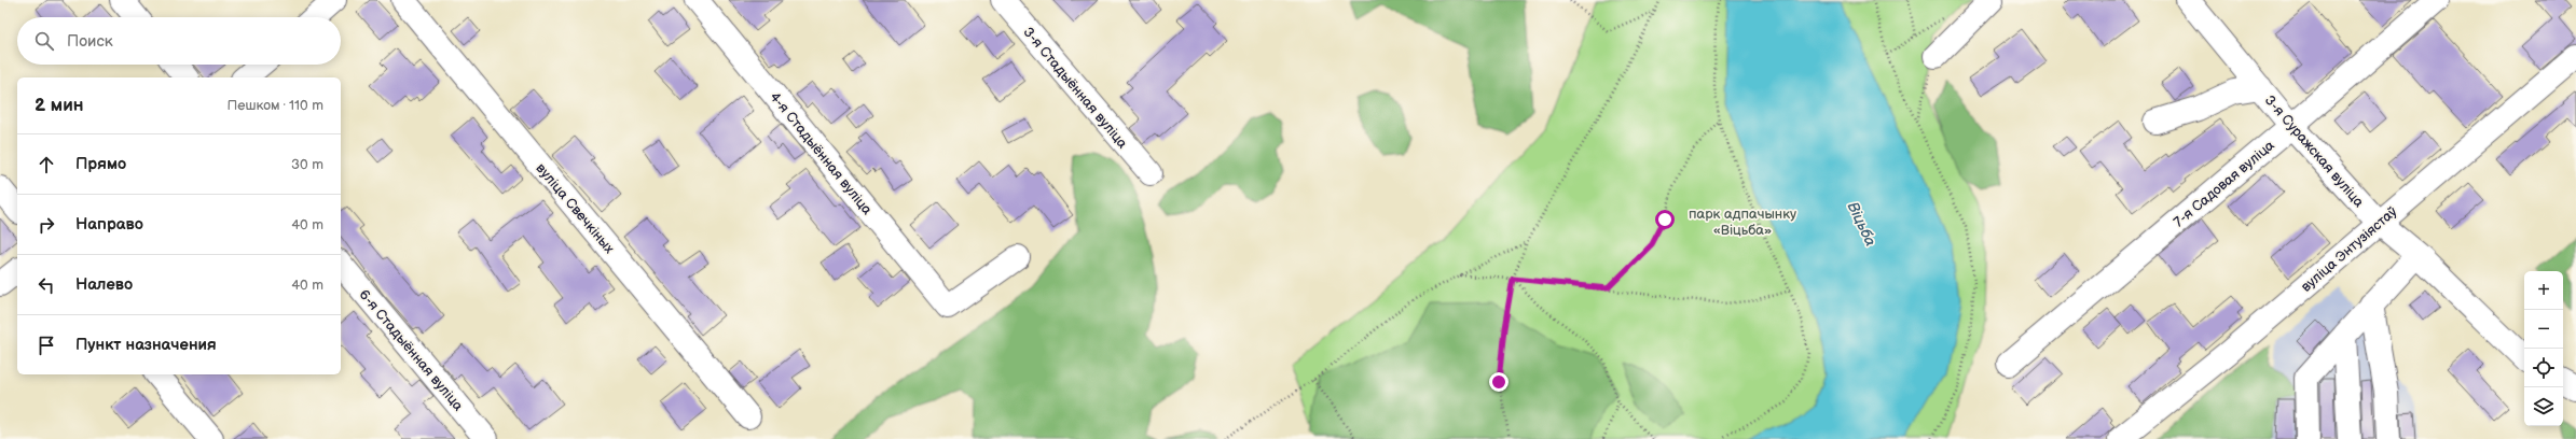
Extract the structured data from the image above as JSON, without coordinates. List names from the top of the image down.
{
  "streets": {
    "street": [
      "3-я Стадыённая вуліца",
      "3-я Суражская вуліца",
      "4-я Стадыённая вуліца",
      "7-я Садовая вуліца",
      "вуліца Свечкіных",
      "вуліца Энтузіястаў",
      "6-я Стадыённая вуліца"
    ]
  },
  "crossings": [
    ["3-я Суражская вуліца", "7-я Садовая вуліца"],
    ["3-я Суражская вуліца", "вуліца Энтузіястаў"]
  ],
  "water": ["Віцьба"],
  "parks": ["парк адпачынку «Віцьба»"],
  "page": {
    "search": "Поиск",
    "heading": ["2 мин", "Пешком · 110 m"],
    "list": [
      ["Прямо", "30 m"],
      ["Направо", "40 m"],
      ["Налево", "40 m"],
      "Пункт назначения"
    ],
    "map_buttons": ["+", "−"]
  }
}
